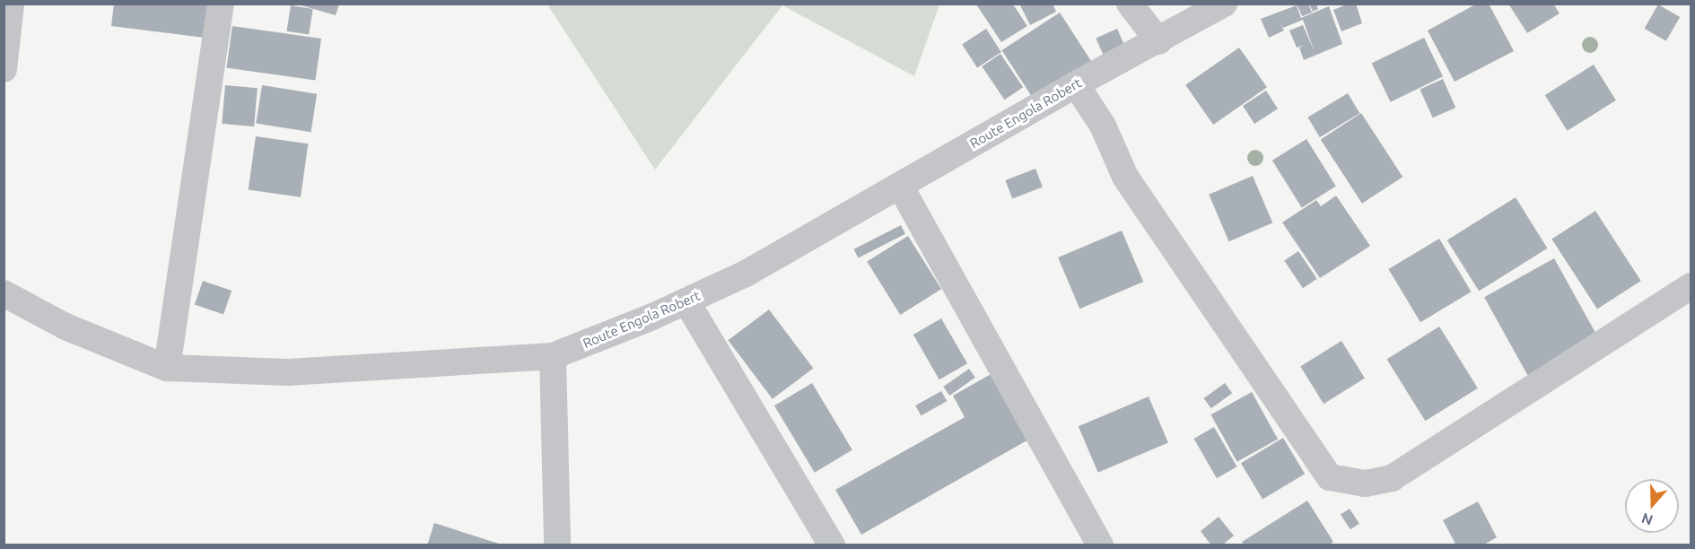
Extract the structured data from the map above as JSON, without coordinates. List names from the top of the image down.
{
  "streets": {
    "street": ["Route Engola Robert"]
  },
  "north": "bottom"
}
